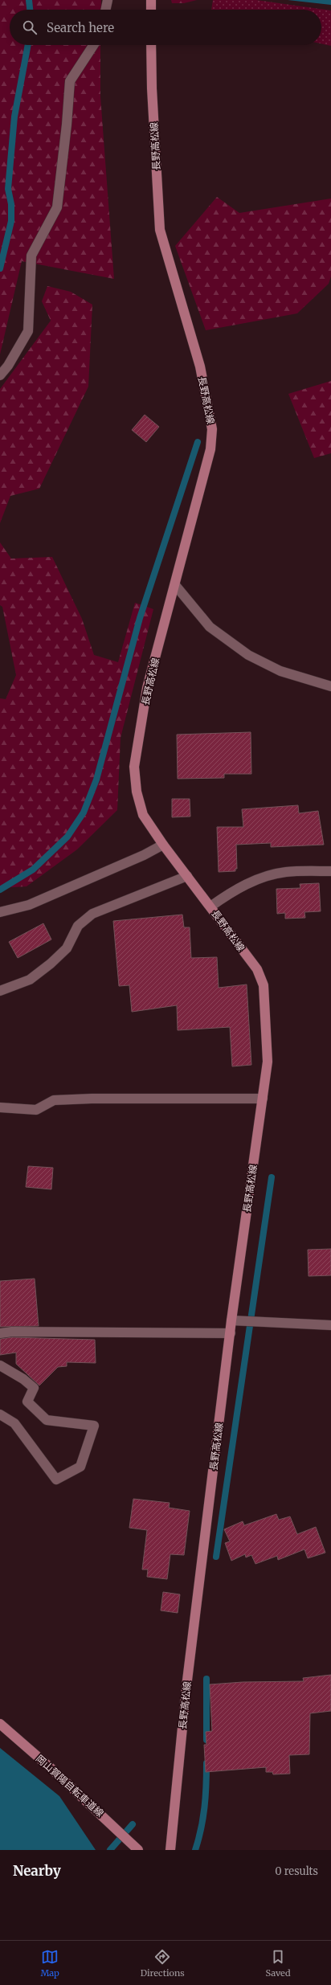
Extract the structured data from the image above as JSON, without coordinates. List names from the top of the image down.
{
  "streets": {
    "main road": ["長野高松線", "岡山賀陽自転車道線"]
  },
  "page": {
    "search": "Search here",
    "heading": ["Nearby", "0 results"],
    "nav": ["Map", "Directions", "Saved"]
  }
}
